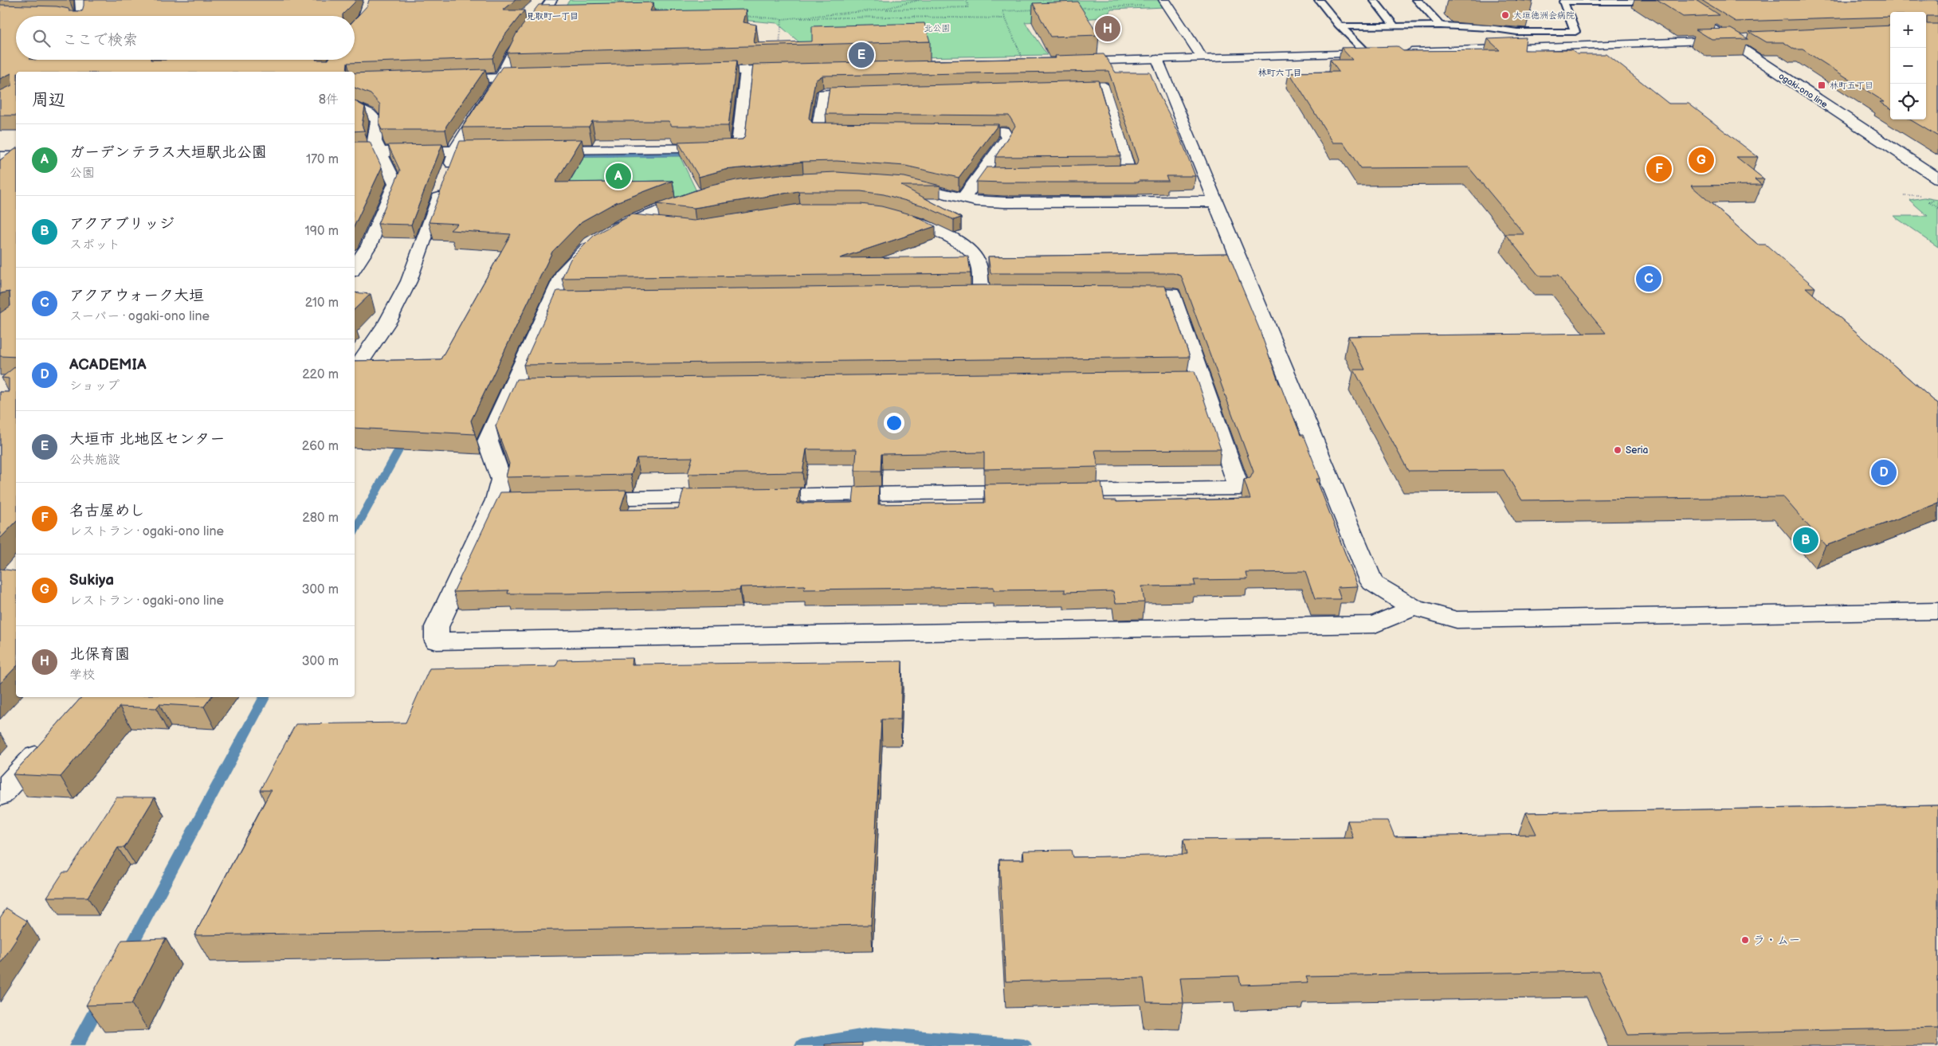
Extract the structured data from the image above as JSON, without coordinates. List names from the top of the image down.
{
  "streets": {
    "street": ["ogaki-ono line"]
  },
  "districts": ["見取町一丁目", "林町六丁目"],
  "parks": ["北公園"],
  "places": {
    "other": ["大垣徳洲会病院", "Seria", "ラ・ムー"],
    "transit": ["林町五丁目"]
  },
  "page": {
    "map_buttons": ["+", "−"],
    "pins": [
      "H",
      "E",
      "G",
      "F",
      "A",
      "C",
      "D",
      "B"
    ],
    "search": "ここで検索",
    "heading": ["周辺", "8件"],
    "list": [
      {
        "mark": "A",
        "name": "ガーデンテラス大垣駅北公園",
        "note": "公園",
        "value": "170 m"
      },
      {
        "mark": "B",
        "name": "アクアブリッジ",
        "note": "スポット",
        "value": "190 m"
      },
      {
        "mark": "C",
        "name": "アクアウォーク大垣",
        "note": "スーパー · ogaki-ono line",
        "value": "210 m"
      },
      {
        "mark": "D",
        "name": "ACADEMIA",
        "note": "ショップ",
        "value": "220 m"
      },
      {
        "mark": "E",
        "name": "大垣市 北地区センター",
        "note": "公共施設",
        "value": "260 m"
      },
      {
        "mark": "F",
        "name": "名古屋めし",
        "note": "レストラン · ogaki-ono line",
        "value": "280 m"
      },
      {
        "mark": "G",
        "name": "Sukiya",
        "note": "レストラン · ogaki-ono line",
        "value": "300 m"
      },
      {
        "mark": "H",
        "name": "北保育園",
        "note": "学校",
        "value": "300 m"
      }
    ]
  }
}
